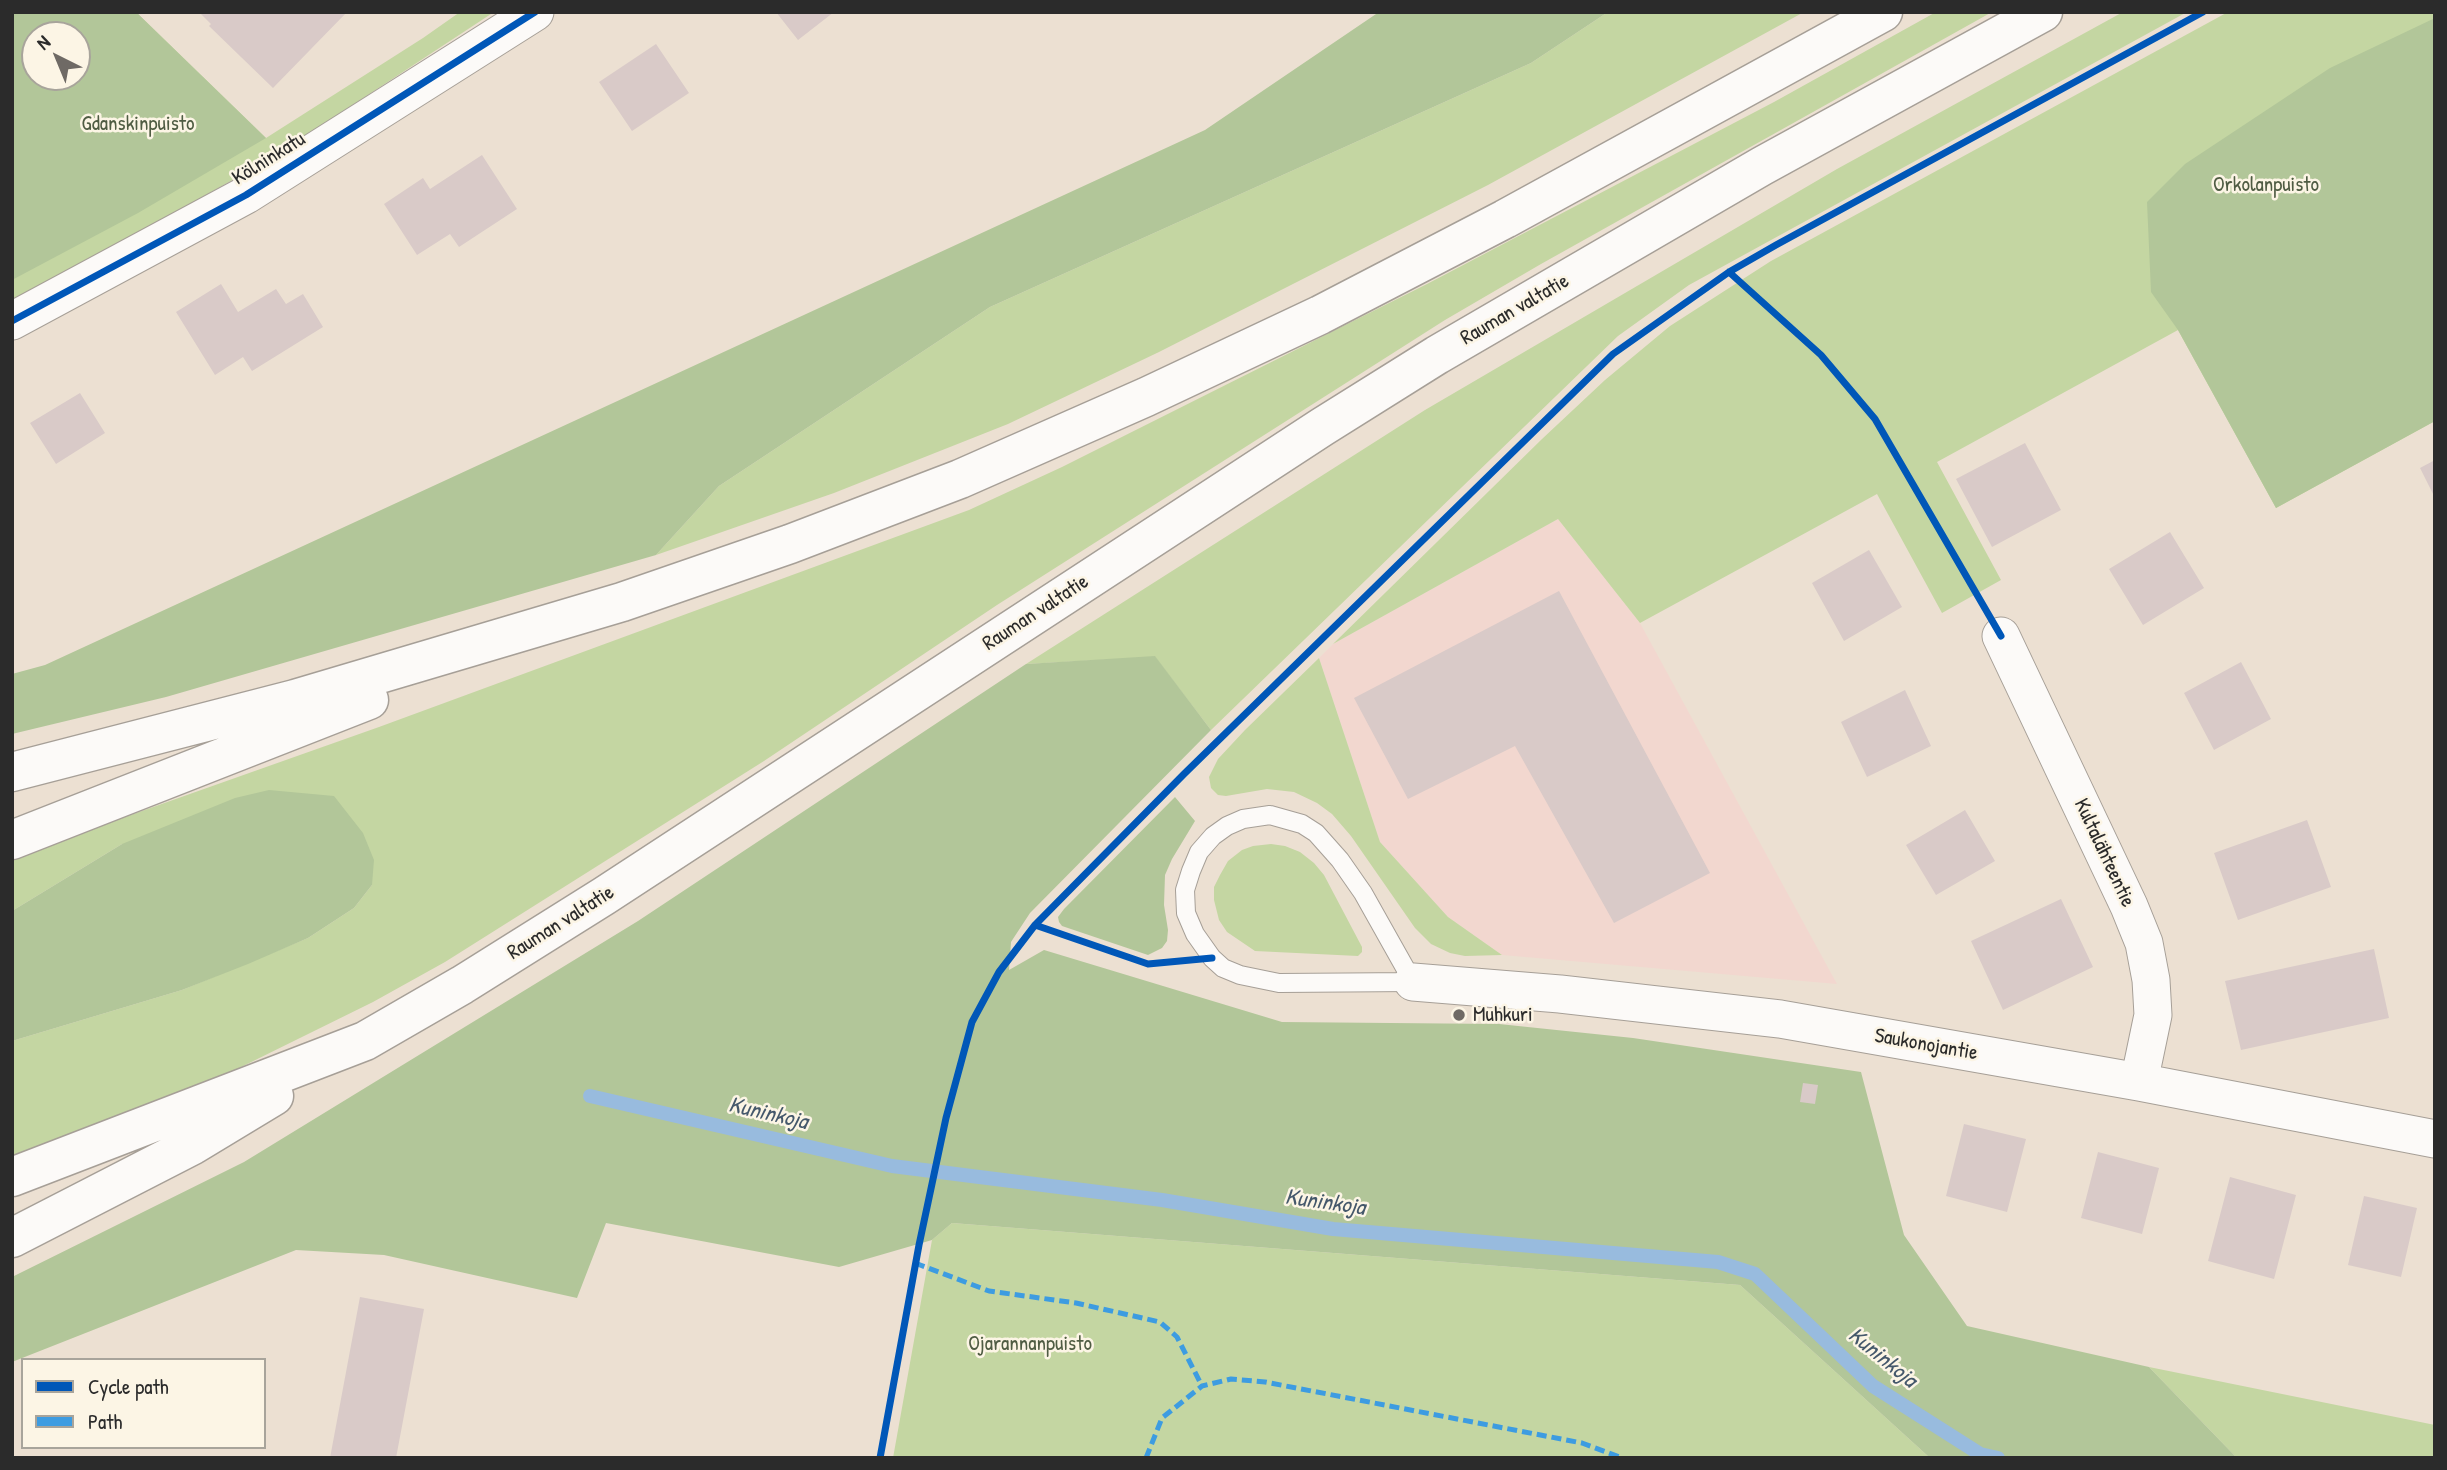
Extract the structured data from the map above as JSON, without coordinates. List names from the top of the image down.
{
  "streets": {
    "highway": ["Rauman valtatie"],
    "street": ["Kölninkatu", "Kultalähteentie", "Saukonojantie"]
  },
  "crossings": [
    ["Kultalähteentie", "Saukonojantie"]
  ],
  "water": ["Kuninkoja"],
  "parks": ["Gdanskinpuisto", "Orkolanpuisto", "Ojarannanpuisto"],
  "places": ["Muhkuri"],
  "legend": ["Cycle path", "Path"],
  "north": "top left"
}
